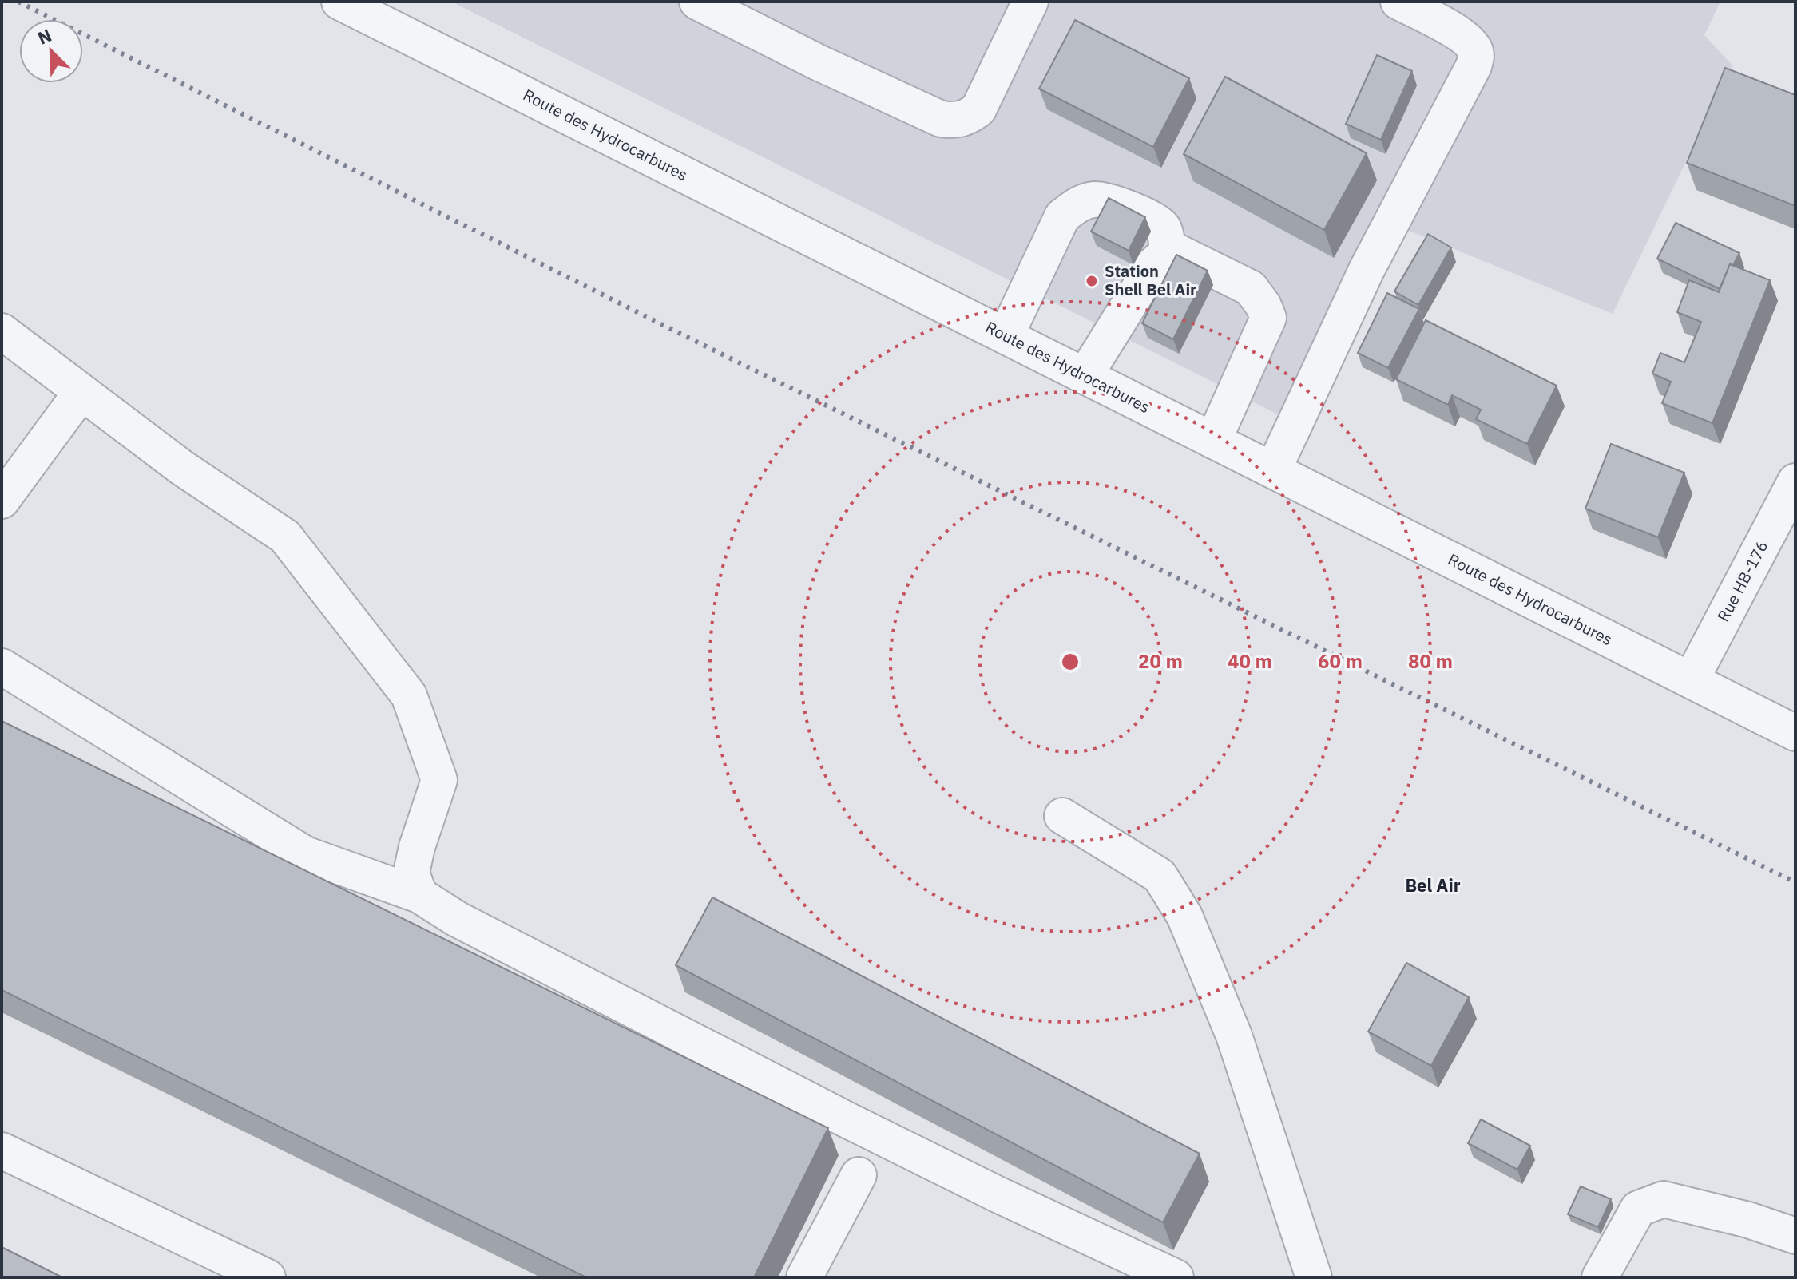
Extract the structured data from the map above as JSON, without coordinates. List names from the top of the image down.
{
  "streets": {
    "street": ["Route des Hydrocarbures", "Rue HB-176"]
  },
  "crossings": [
    ["Route des Hydrocarbures", "Rue HB-176"]
  ],
  "districts": ["Bel Air"],
  "places": ["Station Shell Bel Air"],
  "north": "top left",
  "rings": [
    "20 m",
    "40 m",
    "60 m",
    "80 m"
  ]
}
